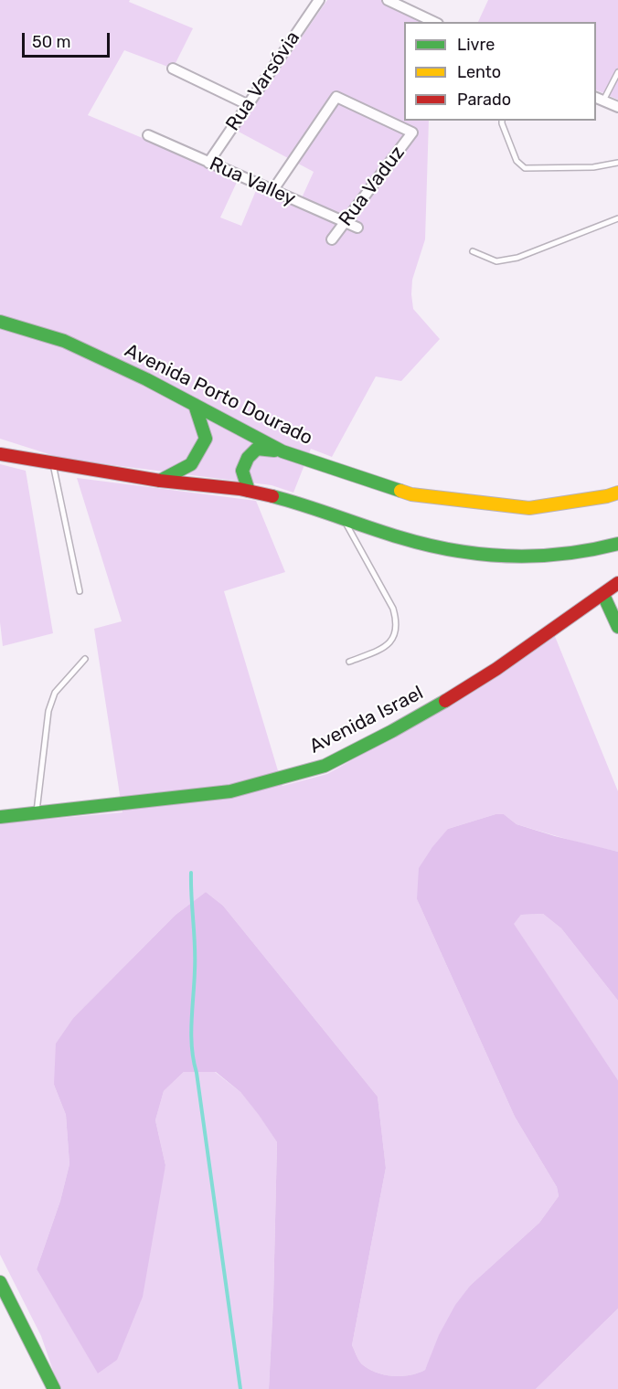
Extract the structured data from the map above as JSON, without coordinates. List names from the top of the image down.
{
  "streets": {
    "street": [
      "Rua Varsóvia",
      "Rua Valley",
      "Rua Vaduz",
      "Avenida Porto Dourado",
      "Avenida Israel"
    ]
  },
  "crossings": [
    ["Rua Varsóvia", "Rua Valley"],
    ["Rua Valley", "Rua Vaduz"]
  ],
  "legend": ["Livre", "Lento", "Parado"],
  "scale_bar": "50 m"
}
